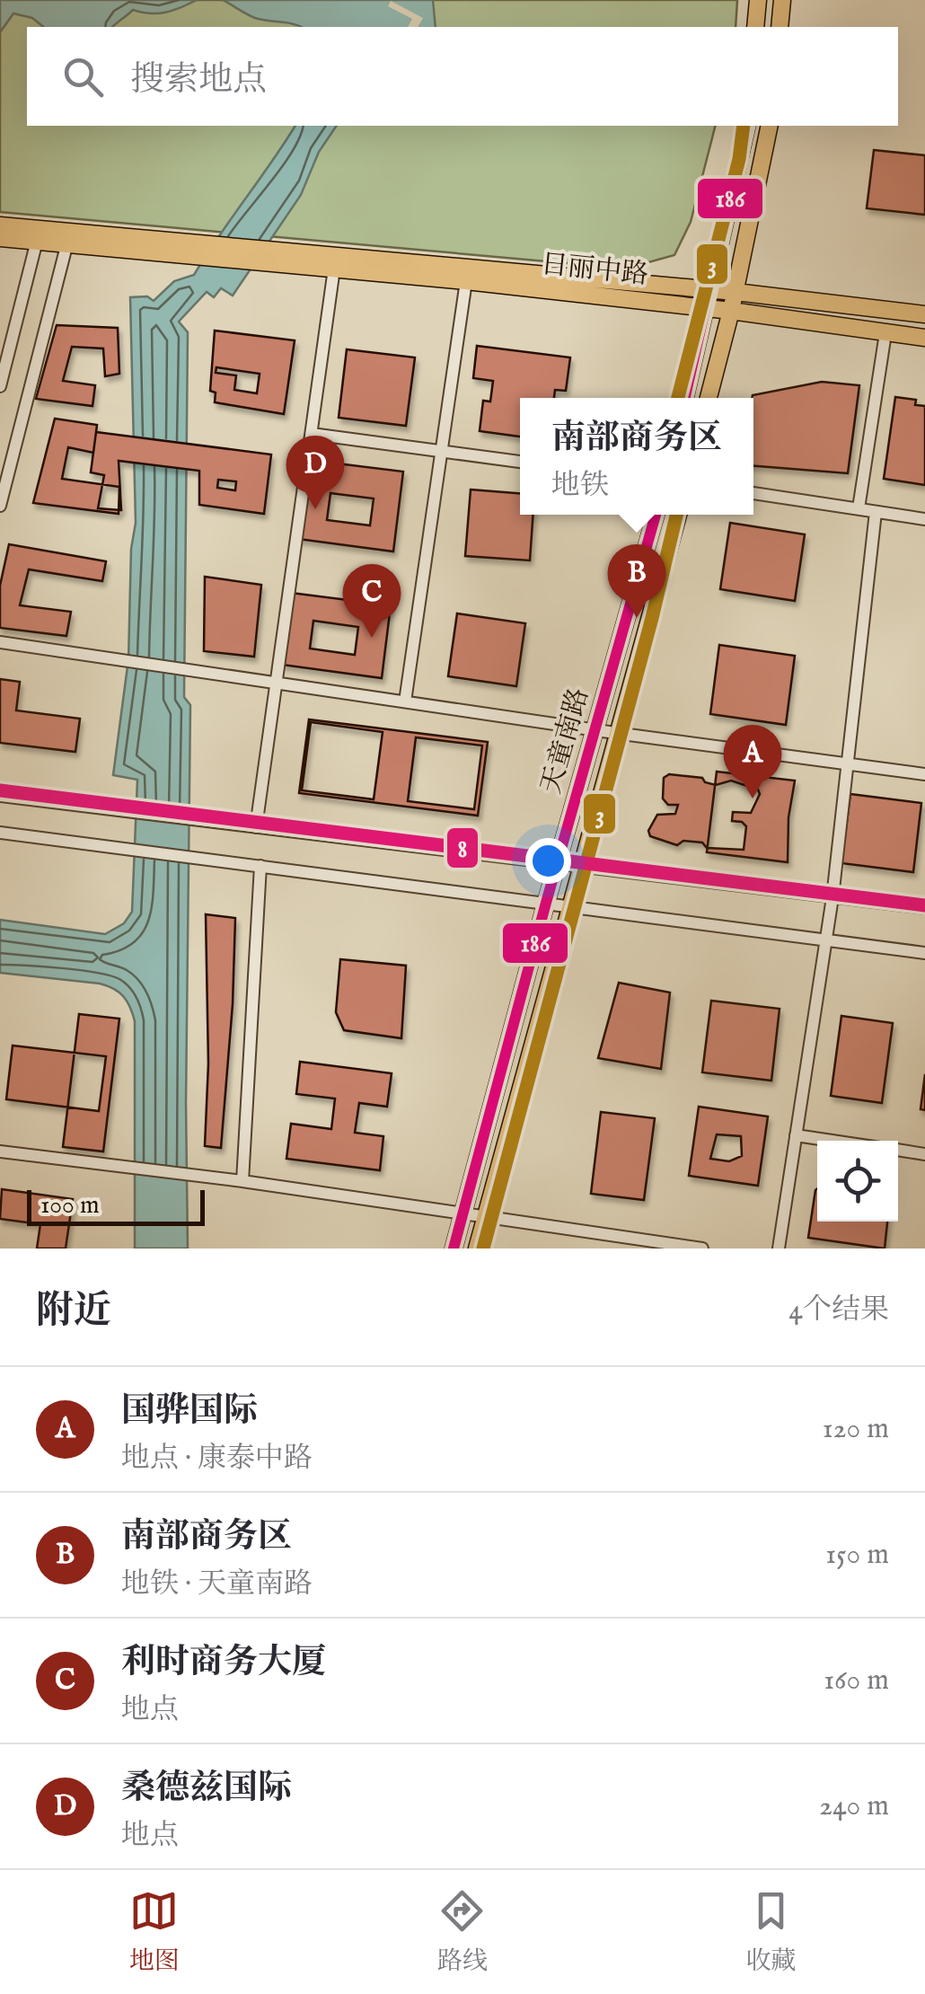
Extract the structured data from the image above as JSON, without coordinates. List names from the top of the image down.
{
  "streets": {
    "main road": ["日丽中路", "天童南路"]
  },
  "lines": ["transit line 3", "transit line 186", "transit line 8"],
  "scale_bar": "100 m",
  "page": {
    "search": "搜索地点",
    "popup": ["南部商务区", "地铁"],
    "pins": [
      "D",
      "B",
      "C",
      "A"
    ],
    "scale": "100 m",
    "heading": ["附近", "4个结果"],
    "list": [
      {
        "mark": "A",
        "name": "国骅国际",
        "note": "地点 · 康泰中路",
        "value": "120 m"
      },
      {
        "mark": "B",
        "name": "南部商务区",
        "note": "地铁 · 天童南路",
        "value": "150 m"
      },
      {
        "mark": "C",
        "name": "利时商务大厦",
        "note": "地点",
        "value": "160 m"
      },
      {
        "mark": "D",
        "name": "桑德兹国际",
        "note": "地点",
        "value": "240 m"
      }
    ],
    "nav": ["地图", "路线", "收藏"]
  }
}
